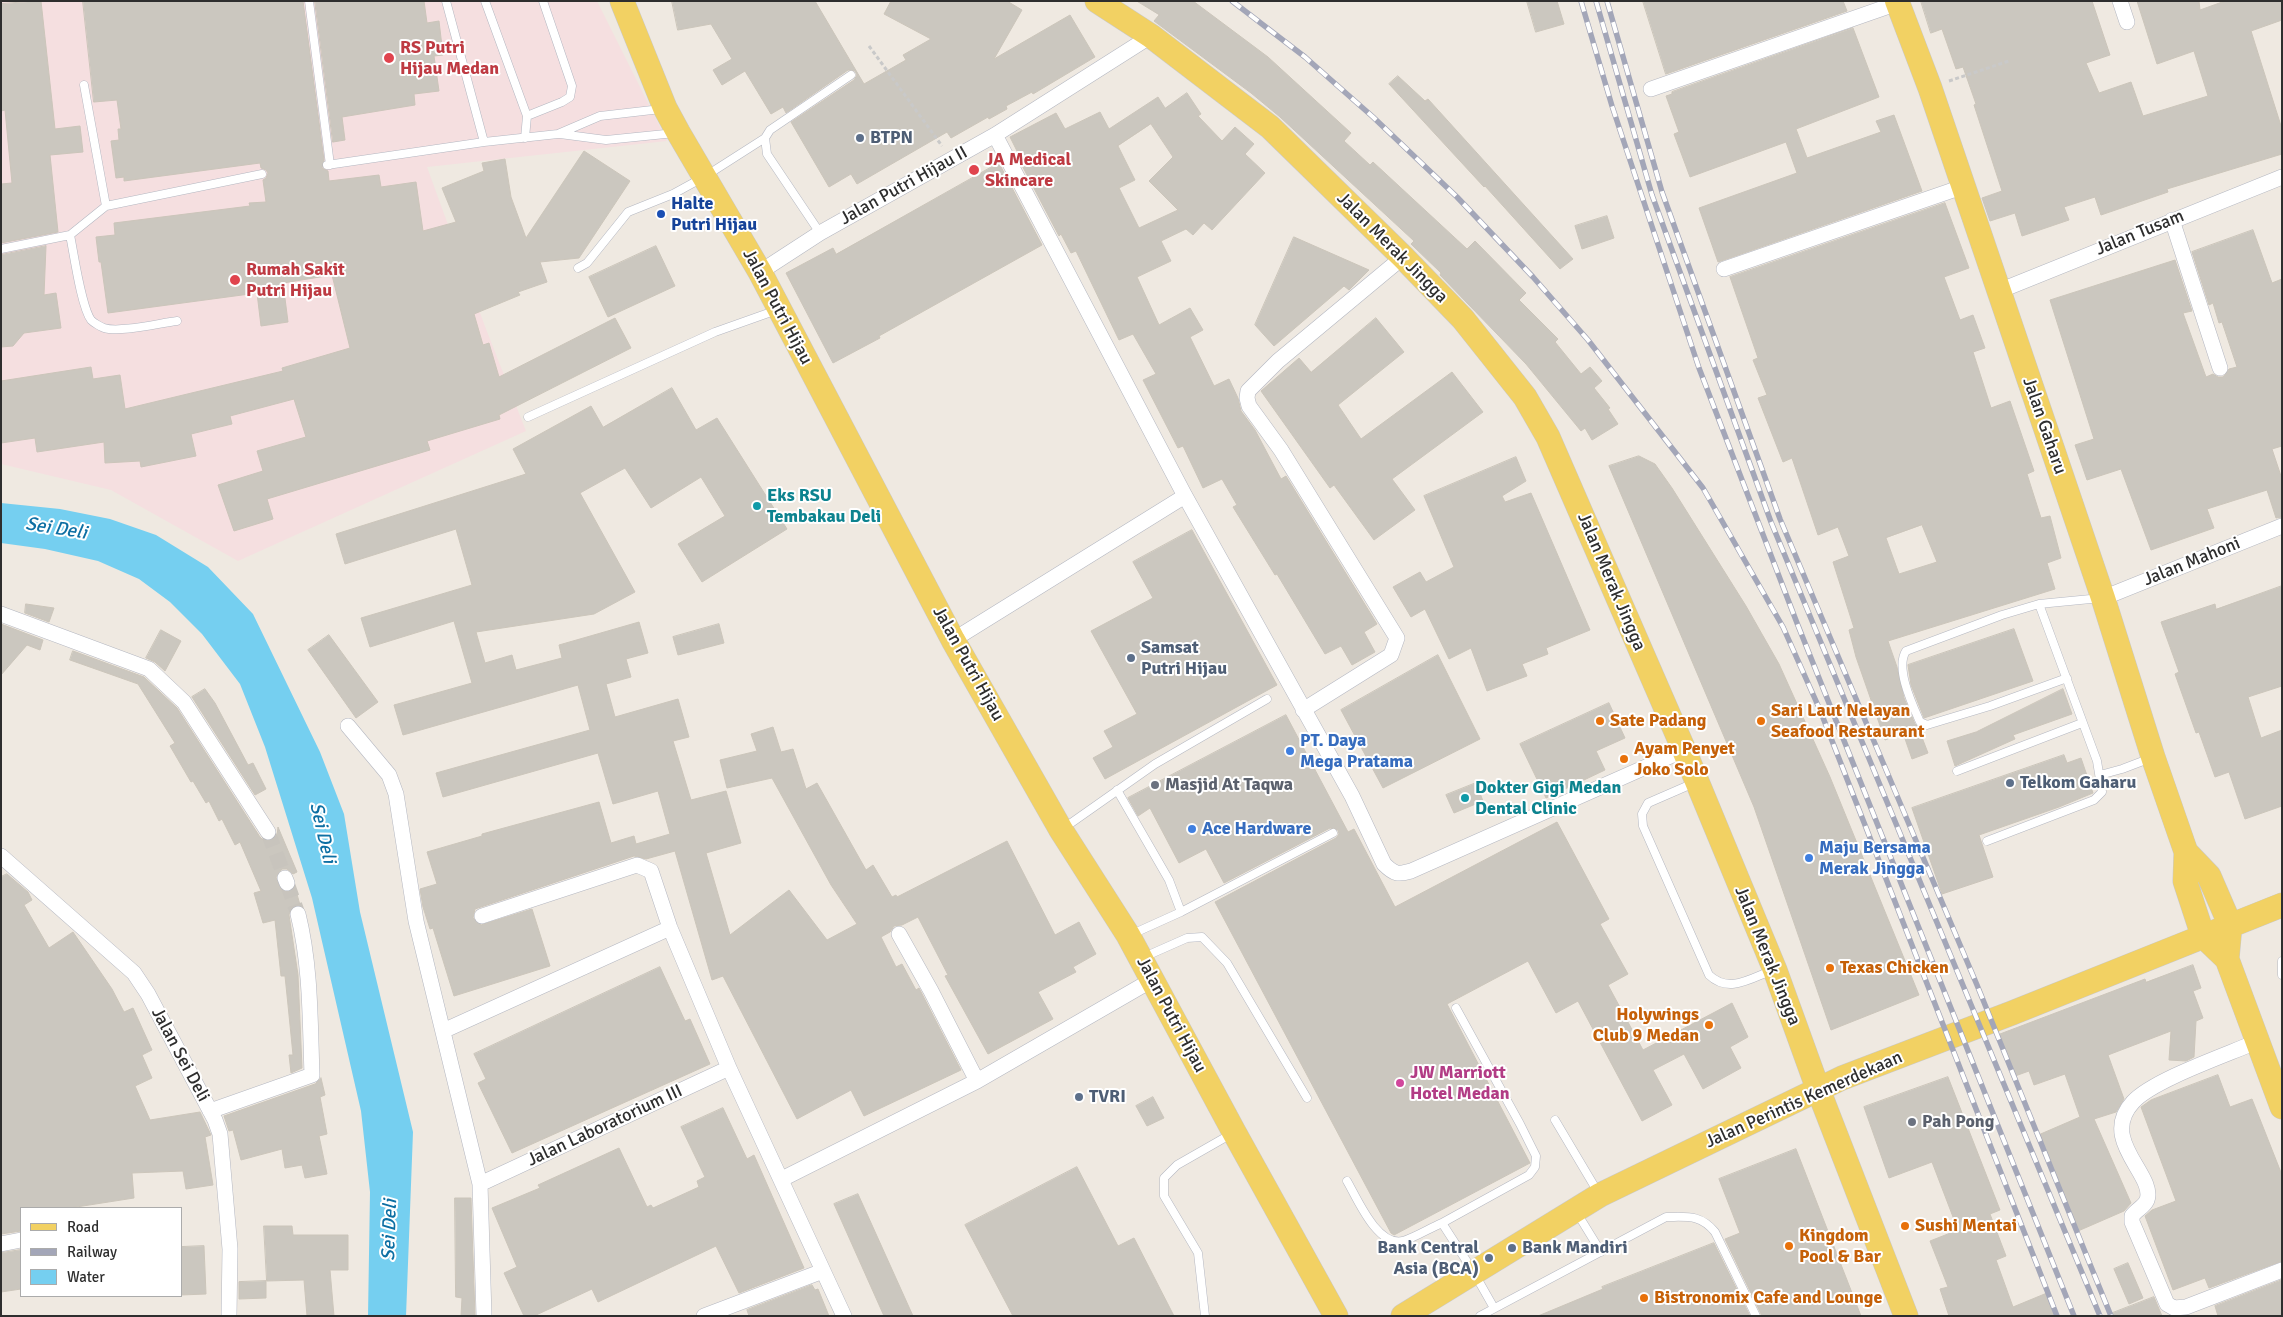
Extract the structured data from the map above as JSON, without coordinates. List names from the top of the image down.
{
  "streets": {
    "main road": [
      "Jalan Merak Jingga",
      "Jalan Putri Hijau",
      "Jalan Gaharu",
      "Jalan Perintis Kemerdekaan"
    ],
    "street": [
      "Jalan Putri Hijau II",
      "Jalan Tusam",
      "Jalan Mahoni",
      "Jalan Sei Deli",
      "Jalan Laboratorium III"
    ]
  },
  "crossings": [
    ["Jalan Putri Hijau II", "Jalan Merak Jingga"],
    ["Jalan Putri Hijau II", "Jalan Putri Hijau"],
    ["Jalan Tusam", "Jalan Gaharu"],
    ["Jalan Merak Jingga", "Jalan Perintis Kemerdekaan"],
    ["Jalan Gaharu", "Jalan Mahoni"],
    ["Jalan Gaharu", "Jalan Perintis Kemerdekaan"]
  ],
  "water": ["Sei Deli"],
  "places": [
    "RS Putri Hijau Medan",
    "BTPN",
    "JA Medical Skincare",
    "Halte Putri Hijau",
    "Rumah Sakit Putri Hijau",
    "Eks RSU Tembakau Deli",
    "Samsat Putri Hijau",
    "Sate Padang",
    "Sari Laut Nelayan Seafood Restaurant",
    "PT. Daya Mega Pratama",
    "Ayam Penyet Joko Solo",
    "Telkom Gaharu",
    "Masjid At Taqwa",
    "Dokter Gigi Medan Dental Clinic",
    "Ace Hardware",
    "Maju Bersama Merak Jingga",
    "Texas Chicken",
    "Holywings Club 9 Medan",
    "JW Marriott Hotel Medan",
    "TVRI",
    "Pah Pong",
    "Sushi Mentai",
    "Kingdom Pool & Bar",
    "Bank Mandiri",
    "Bank Central Asia (BCA)",
    "Bistronomix Cafe and Lounge"
  ],
  "legend": ["Road", "Railway", "Water"]
}
